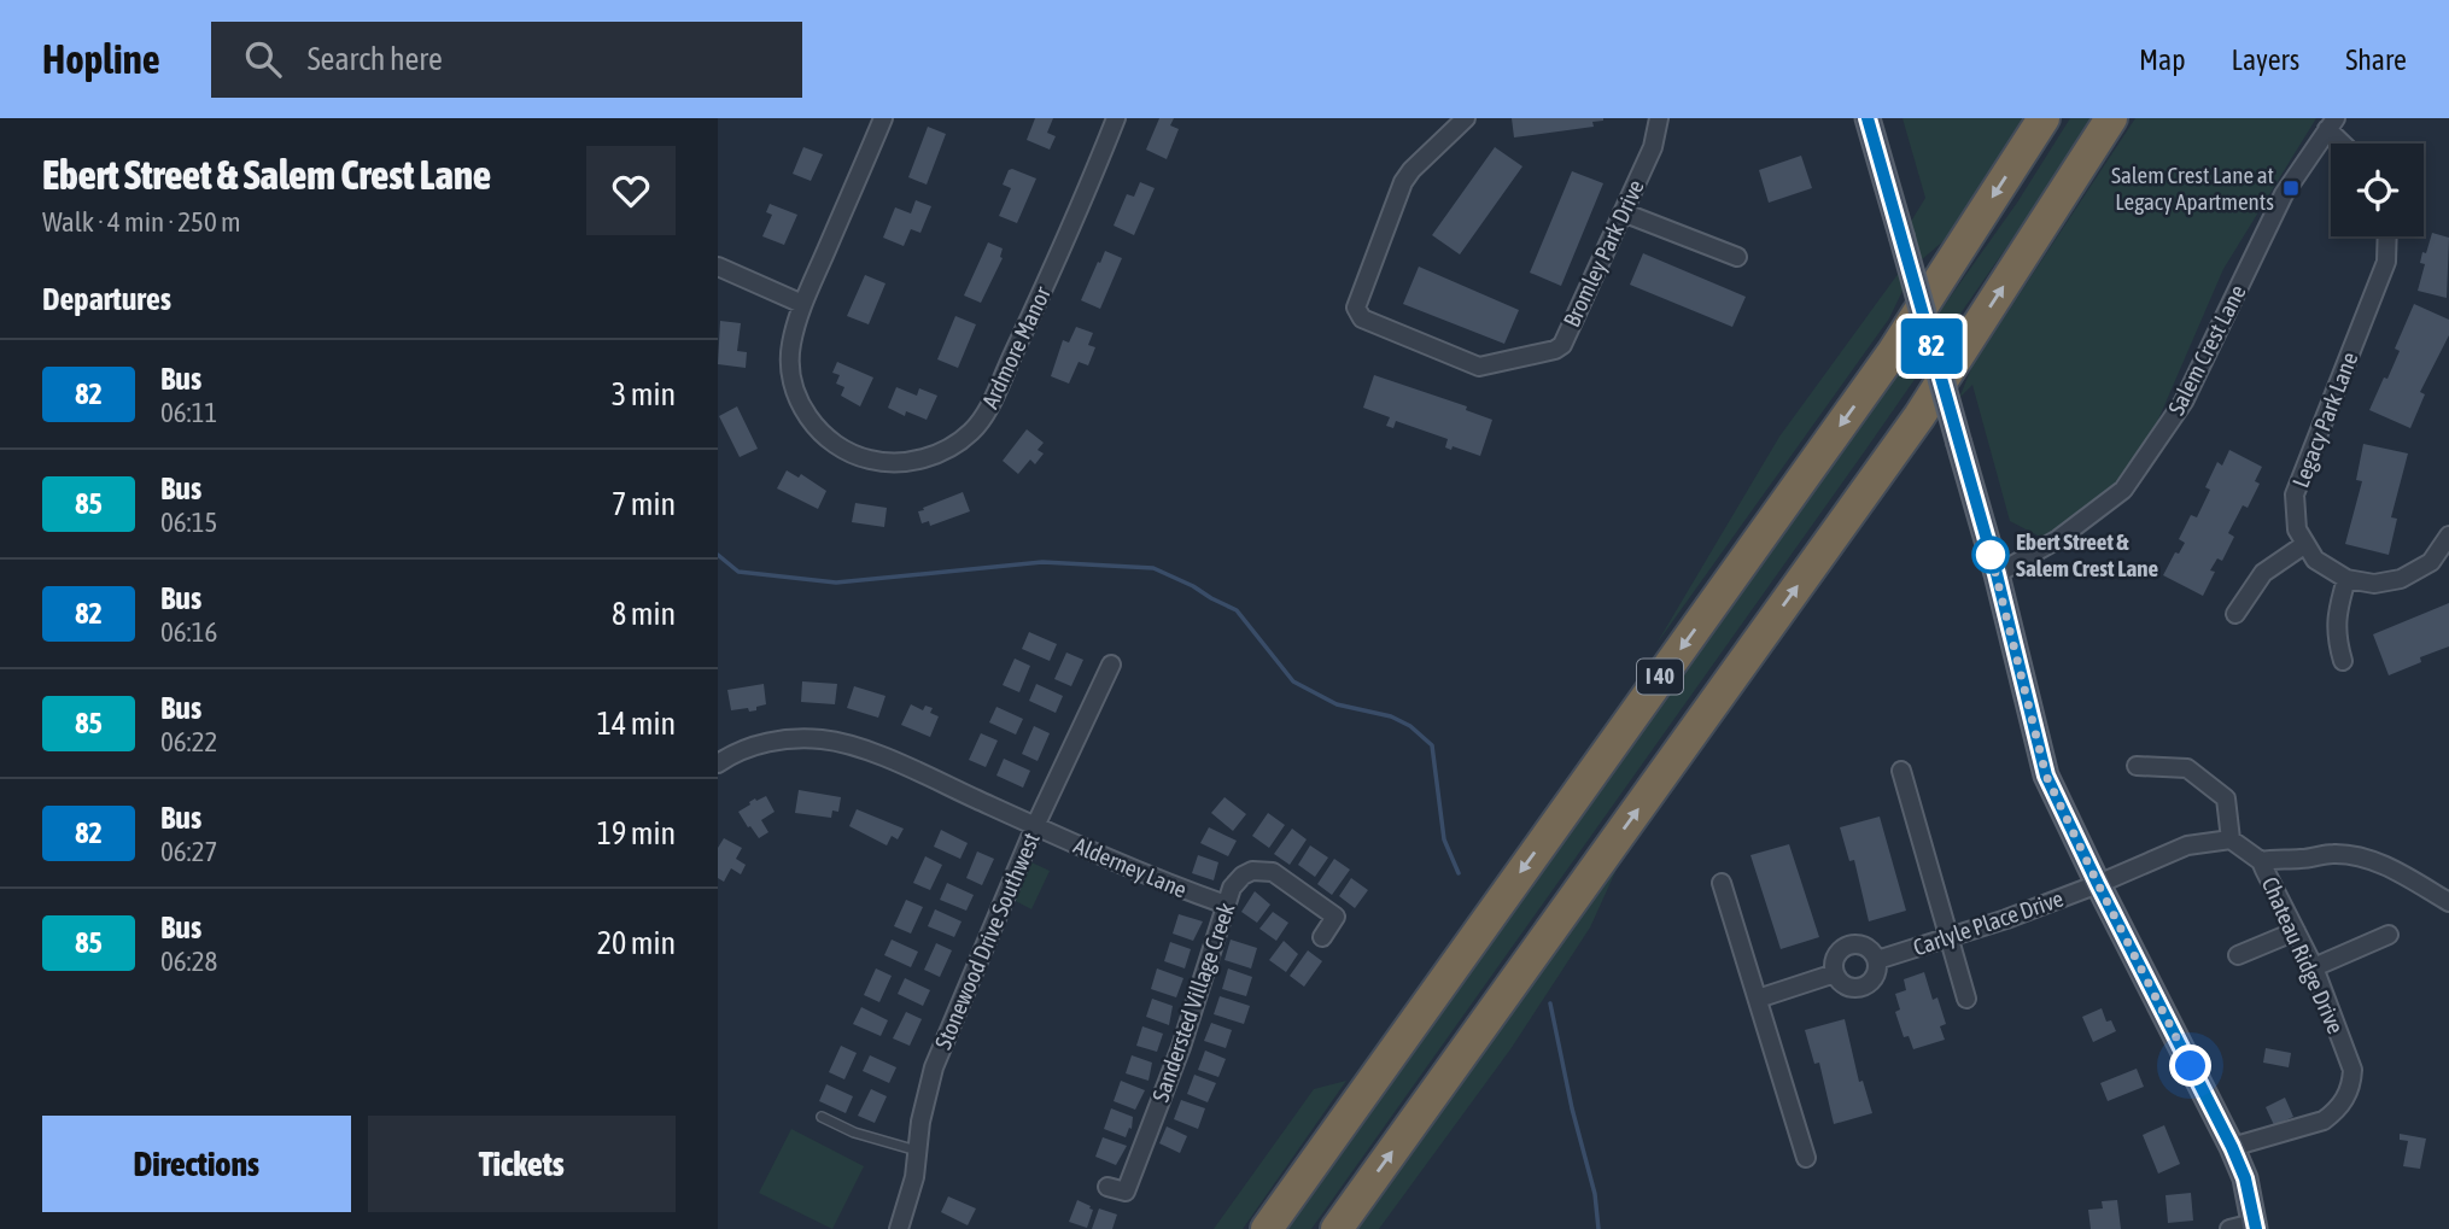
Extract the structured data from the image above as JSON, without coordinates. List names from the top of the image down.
{
  "streets": {
    "highway": ["I 40"],
    "street": [
      "Bromley Park Drive",
      "Ardmore Manor",
      "Salem Crest Lane",
      "Legacy Park Lane",
      "Alderney Lane",
      "Carlyle Place Drive",
      "Stonewood Drive Southwest",
      "Chateau Ridge Drive",
      "Sandersted Village Creek"
    ]
  },
  "crossings": [
    ["Alderney Lane", "Stonewood Drive Southwest"],
    ["Alderney Lane", "Sandersted Village Creek"]
  ],
  "places": {
    "transit": ["Salem Crest Lane at Legacy Apartments"],
    "other": ["Ebert Street & Salem Crest Lane"]
  },
  "lines": ["bus line 82"],
  "page": {
    "header": "Hopline",
    "search": "Search here",
    "nav": ["Map", "Layers", "Share"],
    "heading": [
      ["Ebert Street & Salem Crest Lane", "Walk · 4 min · 250 m"],
      "Departures"
    ],
    "on_map": "82",
    "list": [
      {
        "mark": "82",
        "name": "Bus",
        "note": "06:11",
        "value": "3 min"
      },
      {
        "mark": "85",
        "name": "Bus",
        "note": "06:15",
        "value": "7 min"
      },
      {
        "mark": "82",
        "name": "Bus",
        "note": "06:16",
        "value": "8 min"
      },
      {
        "mark": "85",
        "name": "Bus",
        "note": "06:22",
        "value": "14 min"
      },
      {
        "mark": "82",
        "name": "Bus",
        "note": "06:27",
        "value": "19 min"
      },
      {
        "mark": "85",
        "name": "Bus",
        "note": "06:28",
        "value": "20 min"
      }
    ],
    "buttons": ["Directions", "Tickets"]
  }
}
